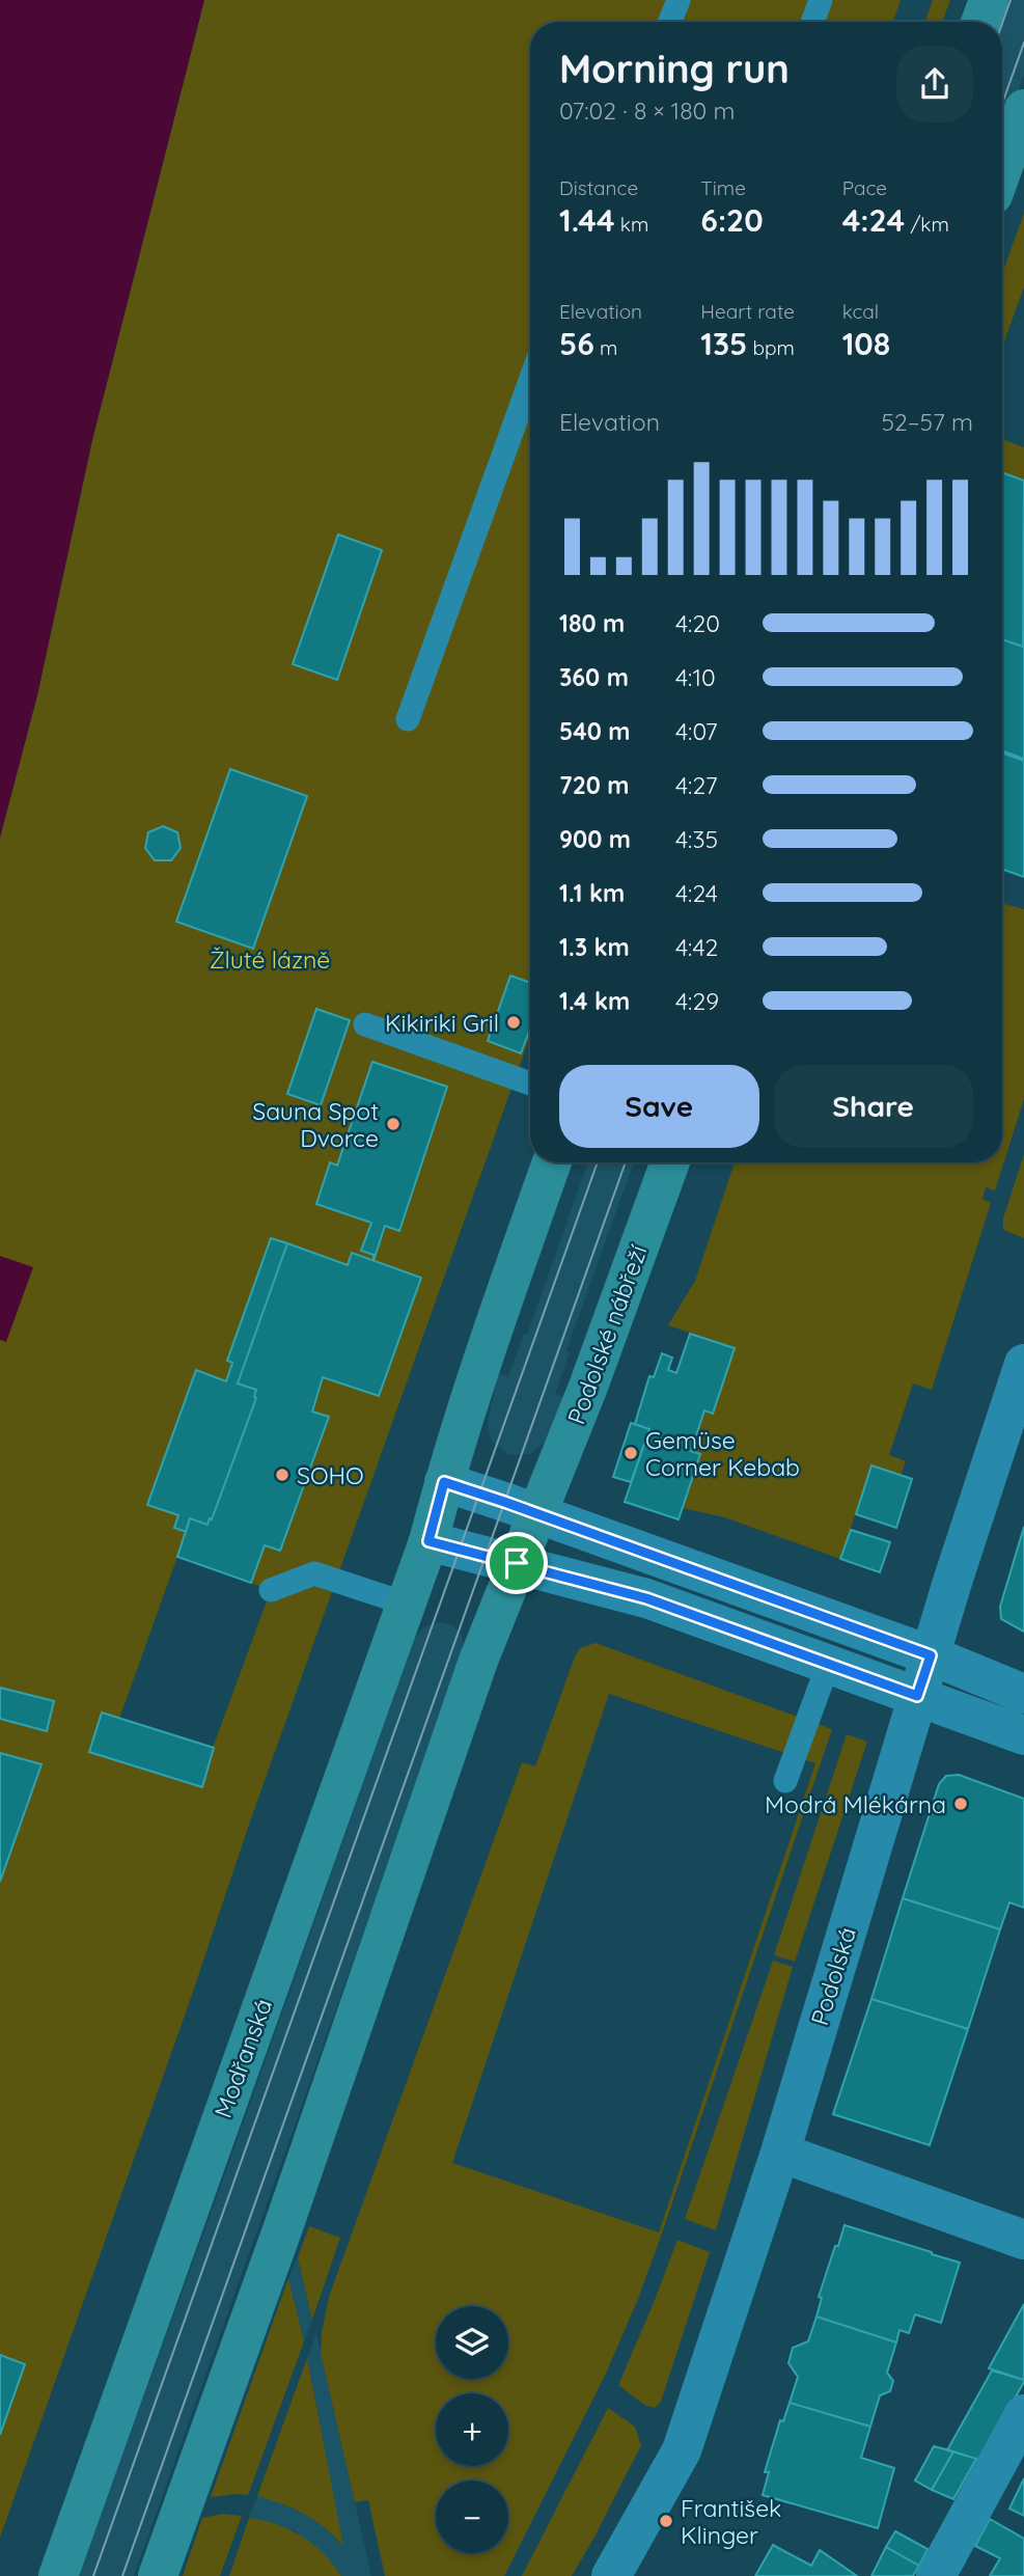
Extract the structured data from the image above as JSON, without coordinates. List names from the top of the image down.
{
  "streets": {
    "main road": ["Podolské nábřeží", "Modřanská"],
    "street": ["Podolská"]
  },
  "parks": ["Žluté lázně"],
  "places": [
    "Kikiriki Gril",
    "Sauna Spot Dvorce",
    "Gemüse Corner Kebab",
    "SOHO",
    "Modrá Mlékárna",
    "František Klinger"
  ],
  "page": {
    "heading": ["Morning run", "07:02 · 8 × 180 m"],
    "stats": [
      ["Distance", "1.44 km"],
      ["Time", "6:20"],
      ["Pace", "4:24 /km"],
      ["Elevation", "56 m"],
      ["Heart rate", "135 bpm"],
      ["kcal", "108"]
    ],
    "chart": ["Elevation", "52–57 m"],
    "list": [
      {
        "name": "180 m",
        "note": "4:20"
      },
      {
        "name": "360 m",
        "note": "4:10"
      },
      {
        "name": "540 m",
        "note": "4:07"
      },
      {
        "name": "720 m",
        "note": "4:27"
      },
      {
        "name": "900 m",
        "note": "4:35"
      },
      {
        "name": "1.1 km",
        "note": "4:24"
      },
      {
        "name": "1.3 km",
        "note": "4:42"
      },
      {
        "name": "1.4 km",
        "note": "4:29"
      }
    ],
    "buttons": ["Save", "Share"],
    "map_buttons": ["+", "−"]
  }
}
